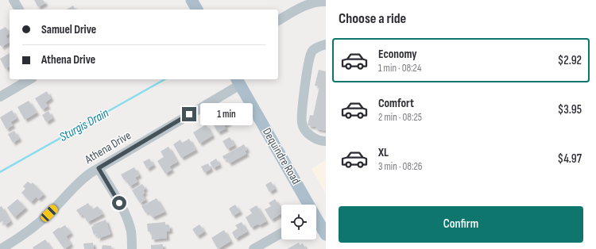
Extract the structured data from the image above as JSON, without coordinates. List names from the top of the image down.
{
  "streets": {
    "main road": ["Dequindre Road"],
    "street": ["Athena Drive"]
  },
  "crossings": [
    ["Athena Drive", "Dequindre Road"]
  ],
  "water": ["Sturgis Drain"],
  "page": {
    "heading": "Choose a ride",
    "banner": ["Samuel Drive", "Athena Drive"],
    "list": [
      {
        "name": "Economy",
        "note": "1 min · 08:24",
        "value": "$2.92"
      },
      {
        "name": "Comfort",
        "note": "2 min · 08:25",
        "value": "$3.95"
      },
      {
        "name": "XL",
        "note": "3 min · 08:26",
        "value": "$4.97"
      }
    ],
    "bubble": "1 min",
    "buttons": "Confirm"
  }
}
